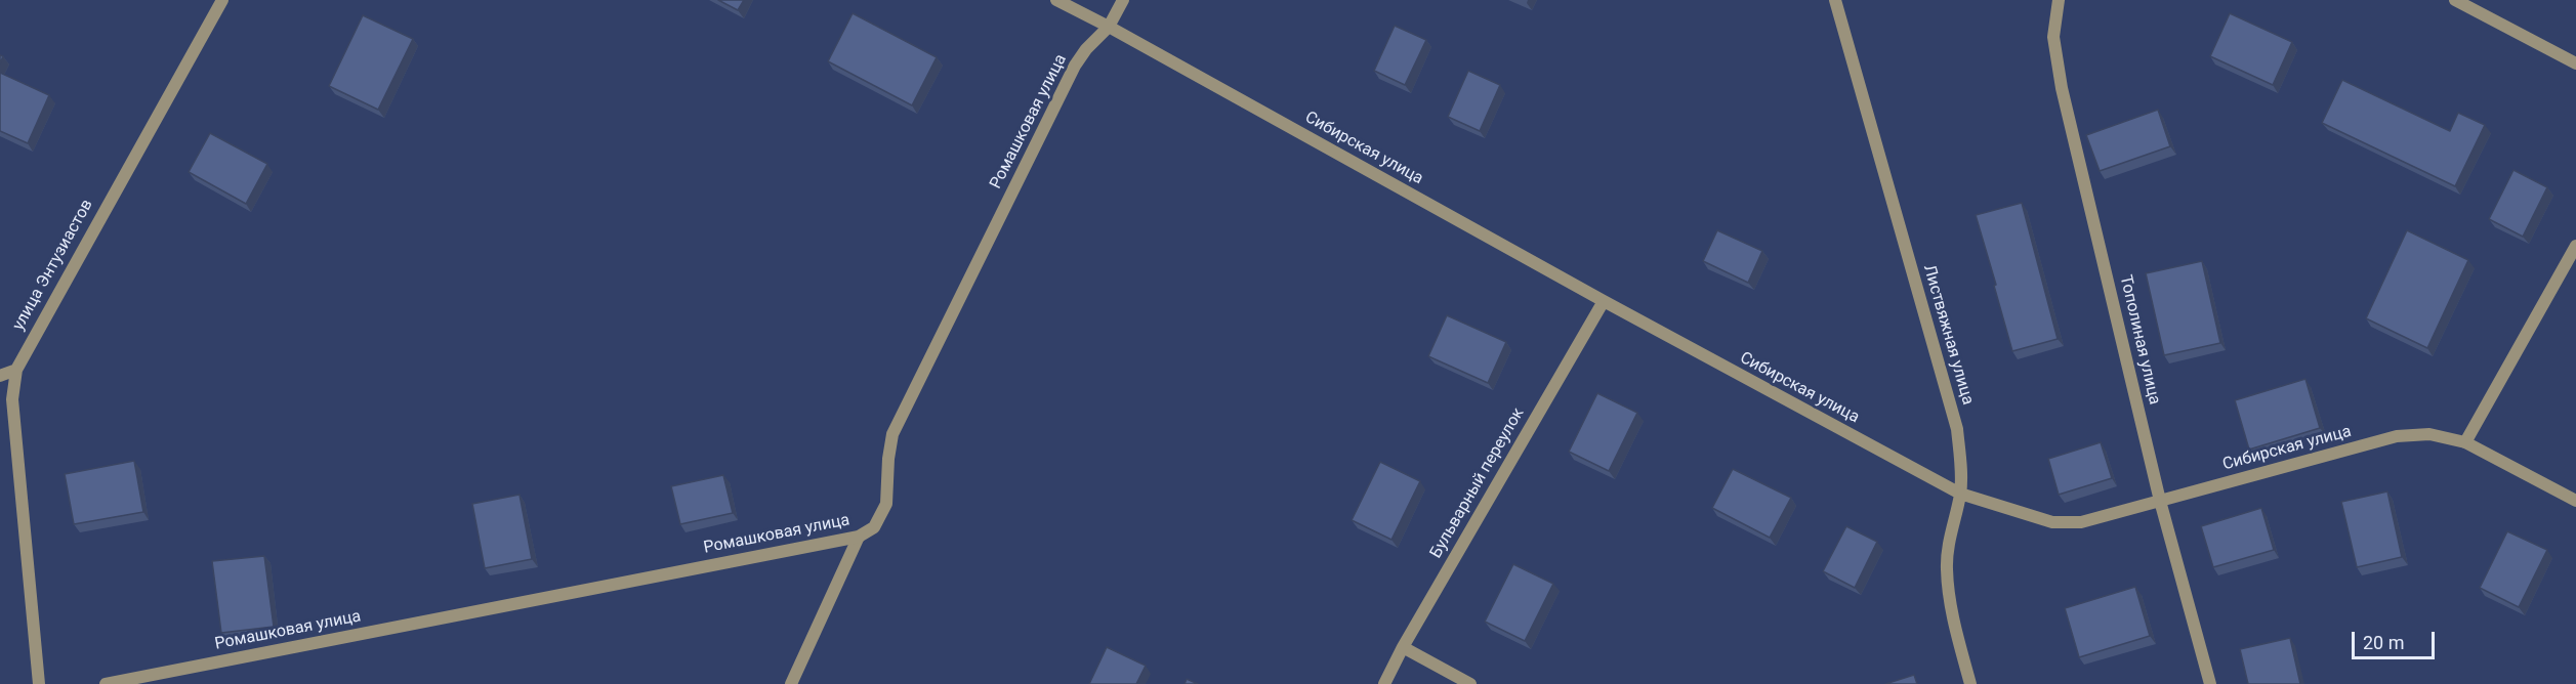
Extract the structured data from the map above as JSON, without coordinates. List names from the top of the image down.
{
  "streets": {
    "street": [
      "Ромашковая улица",
      "Сибирская улица",
      "улица Энтузиастов",
      "Листвяжная улица",
      "Тополиная улица",
      "Бульварный переулок"
    ]
  },
  "crossings": [
    ["Ромашковая улица", "Сибирская улица"],
    ["Сибирская улица", "Листвяжная улица"],
    ["Сибирская улица", "Тополиная улица"],
    ["Сибирская улица", "Бульварный переулок"]
  ],
  "scale_bar": "20 m"
}
